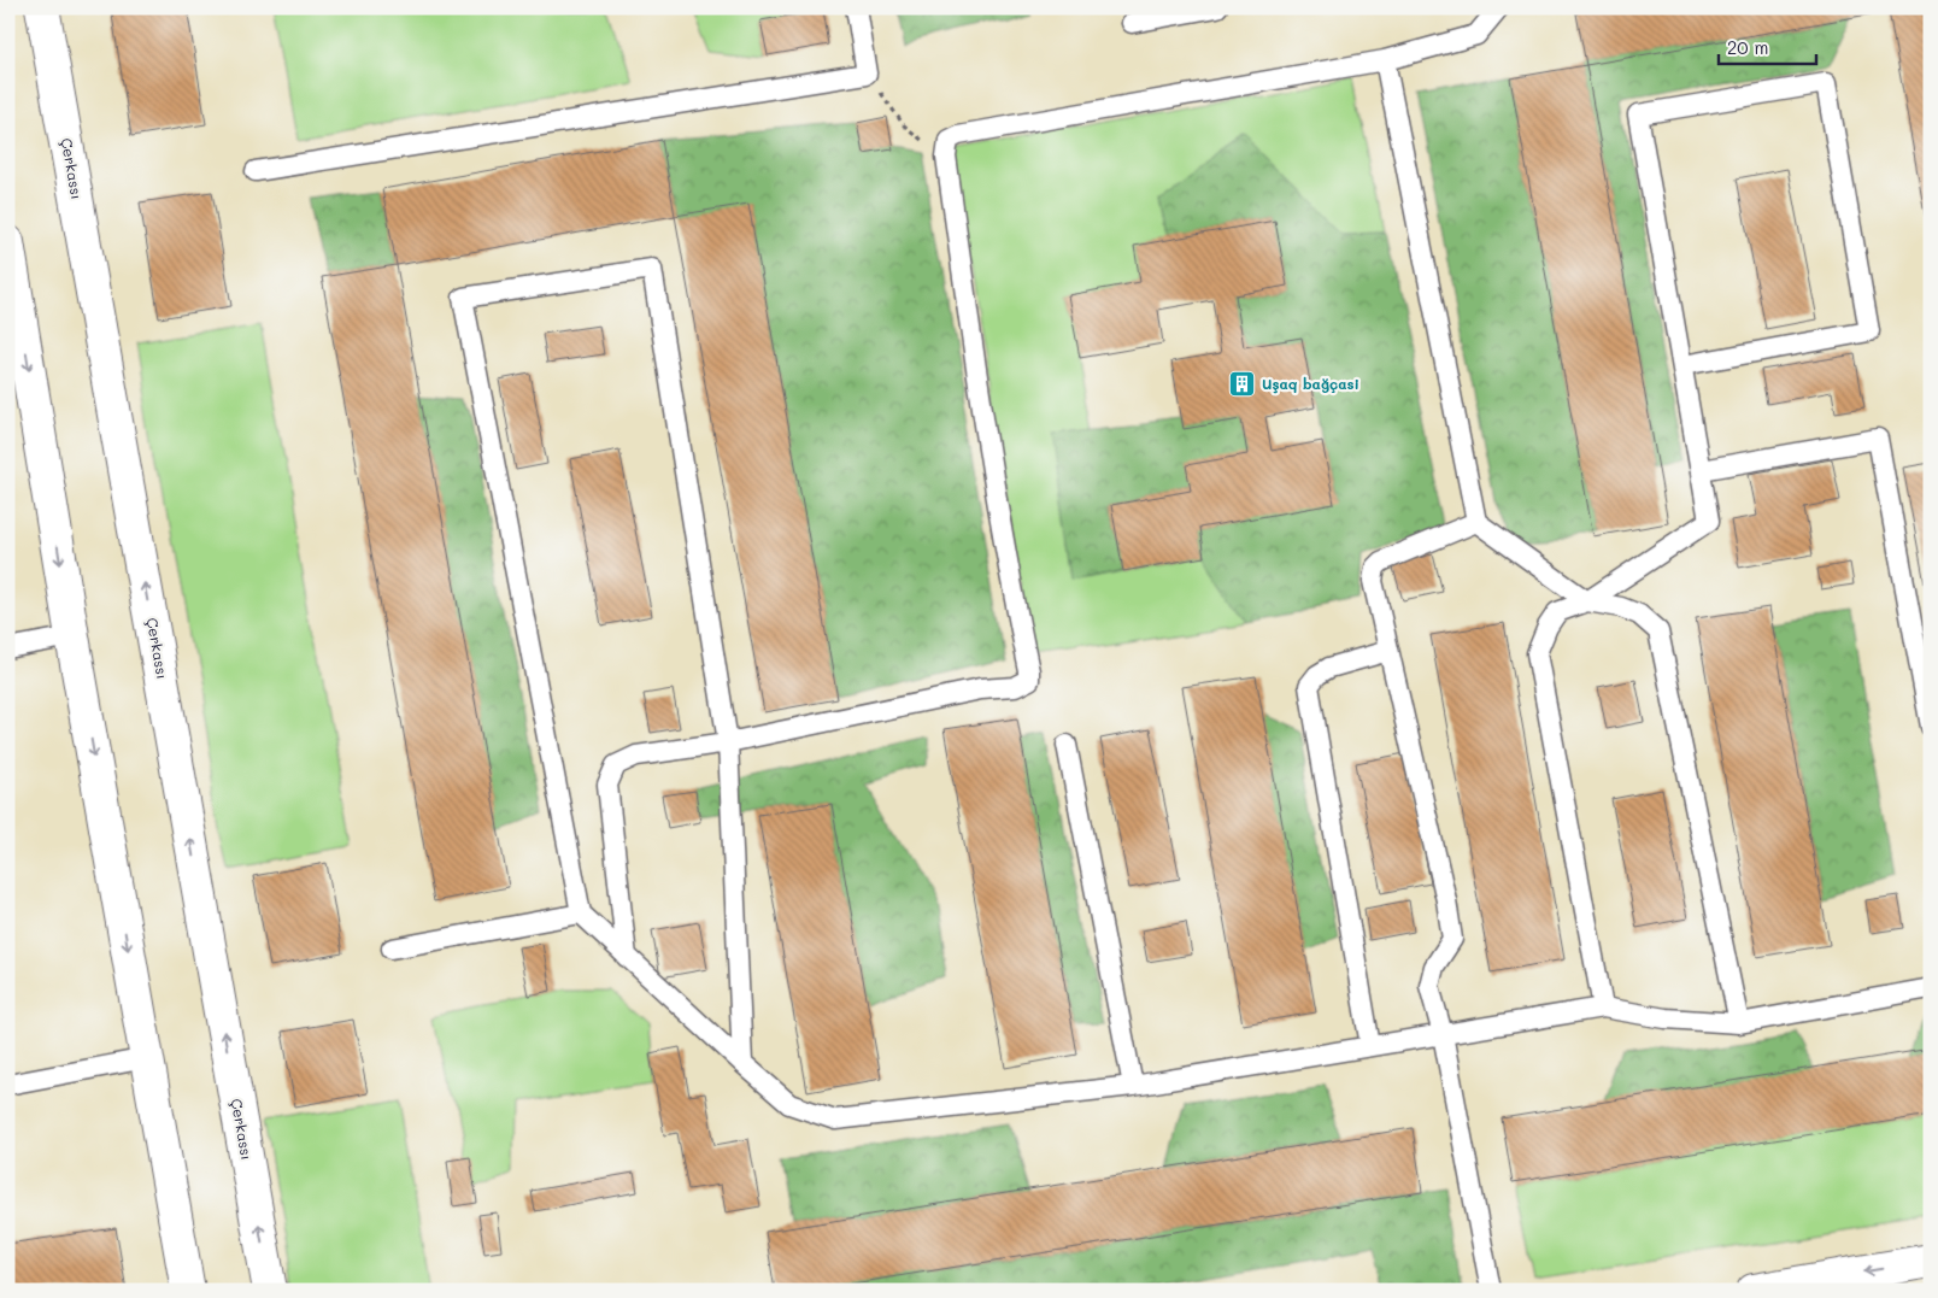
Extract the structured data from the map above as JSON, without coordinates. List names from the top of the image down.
{
  "streets": {
    "street": ["Çerkassı"]
  },
  "places": {
    "building": ["Uşaq bağçasi"]
  },
  "scale_bar": "20 m"
}
